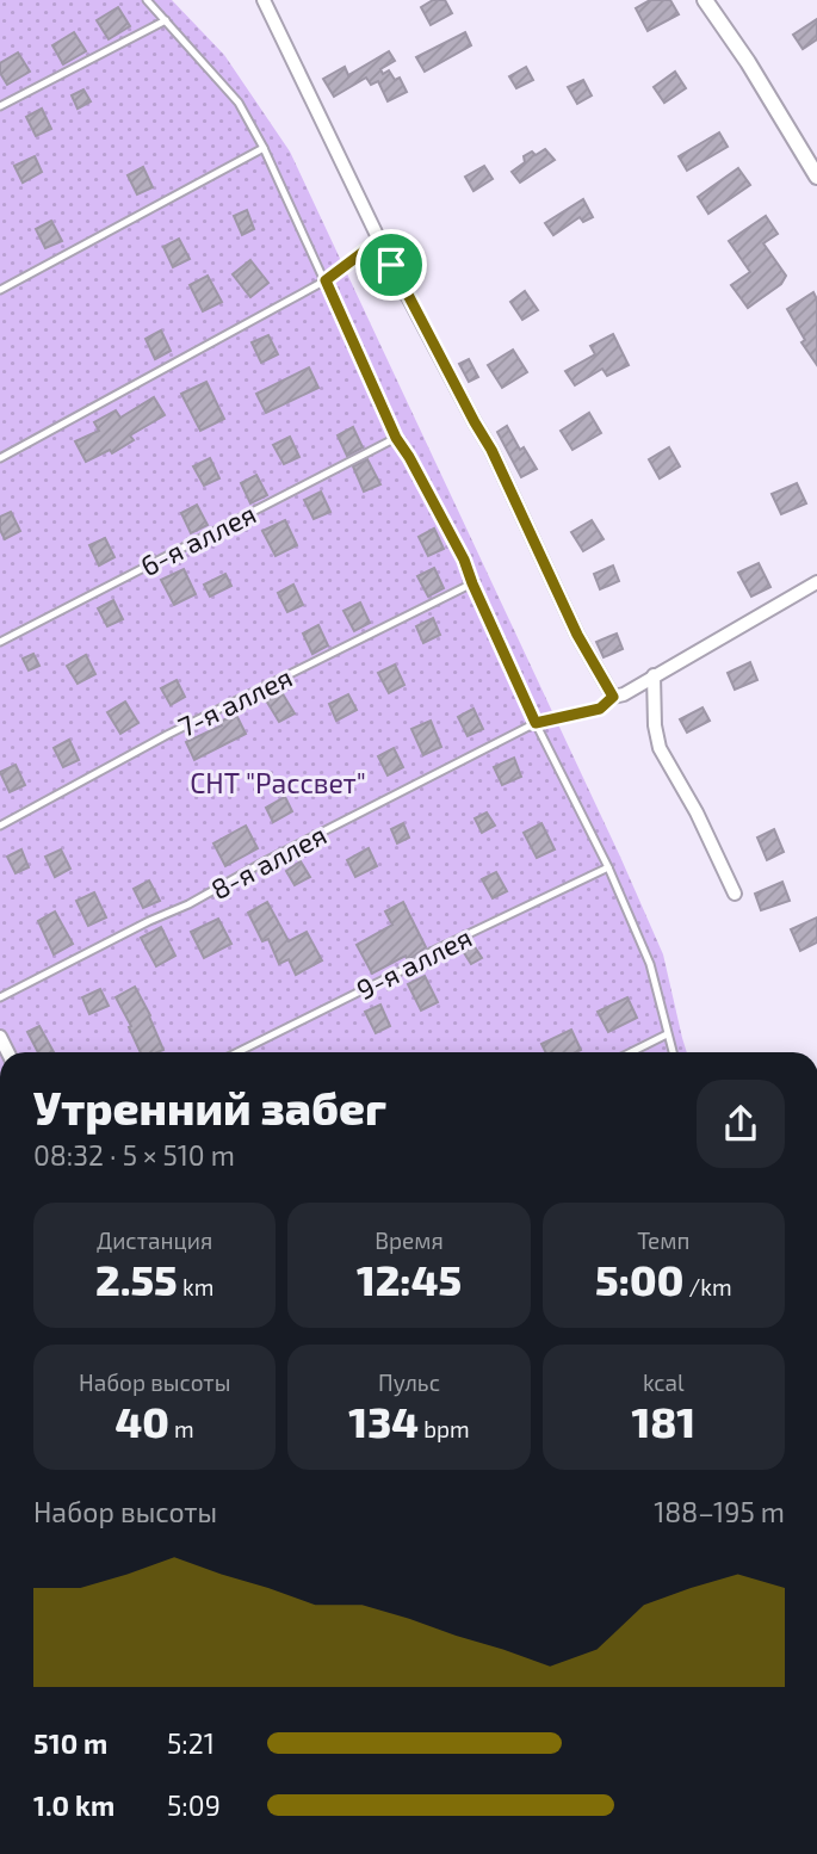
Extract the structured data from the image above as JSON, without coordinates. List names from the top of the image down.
{
  "streets": {
    "lane": [
      "6-я аллея",
      "7-я аллея",
      "8-я аллея",
      "9-я аллея"
    ]
  },
  "parks": ["СНТ \"Рассвет\""],
  "page": {
    "heading": ["Утренний забег", "08:32 · 5 × 510 m"],
    "stats": [
      ["Дистанция", "2.55 km"],
      ["Время", "12:45"],
      ["Темп", "5:00 /km"],
      ["Набор высоты", "40 m"],
      ["Пульс", "134 bpm"],
      ["kcal", "181"]
    ],
    "chart": ["Набор высоты", "188–195 m"],
    "list": [
      {
        "name": "510 m",
        "note": "5:21"
      },
      {
        "name": "1.0 km",
        "note": "5:09"
      }
    ]
  }
}
